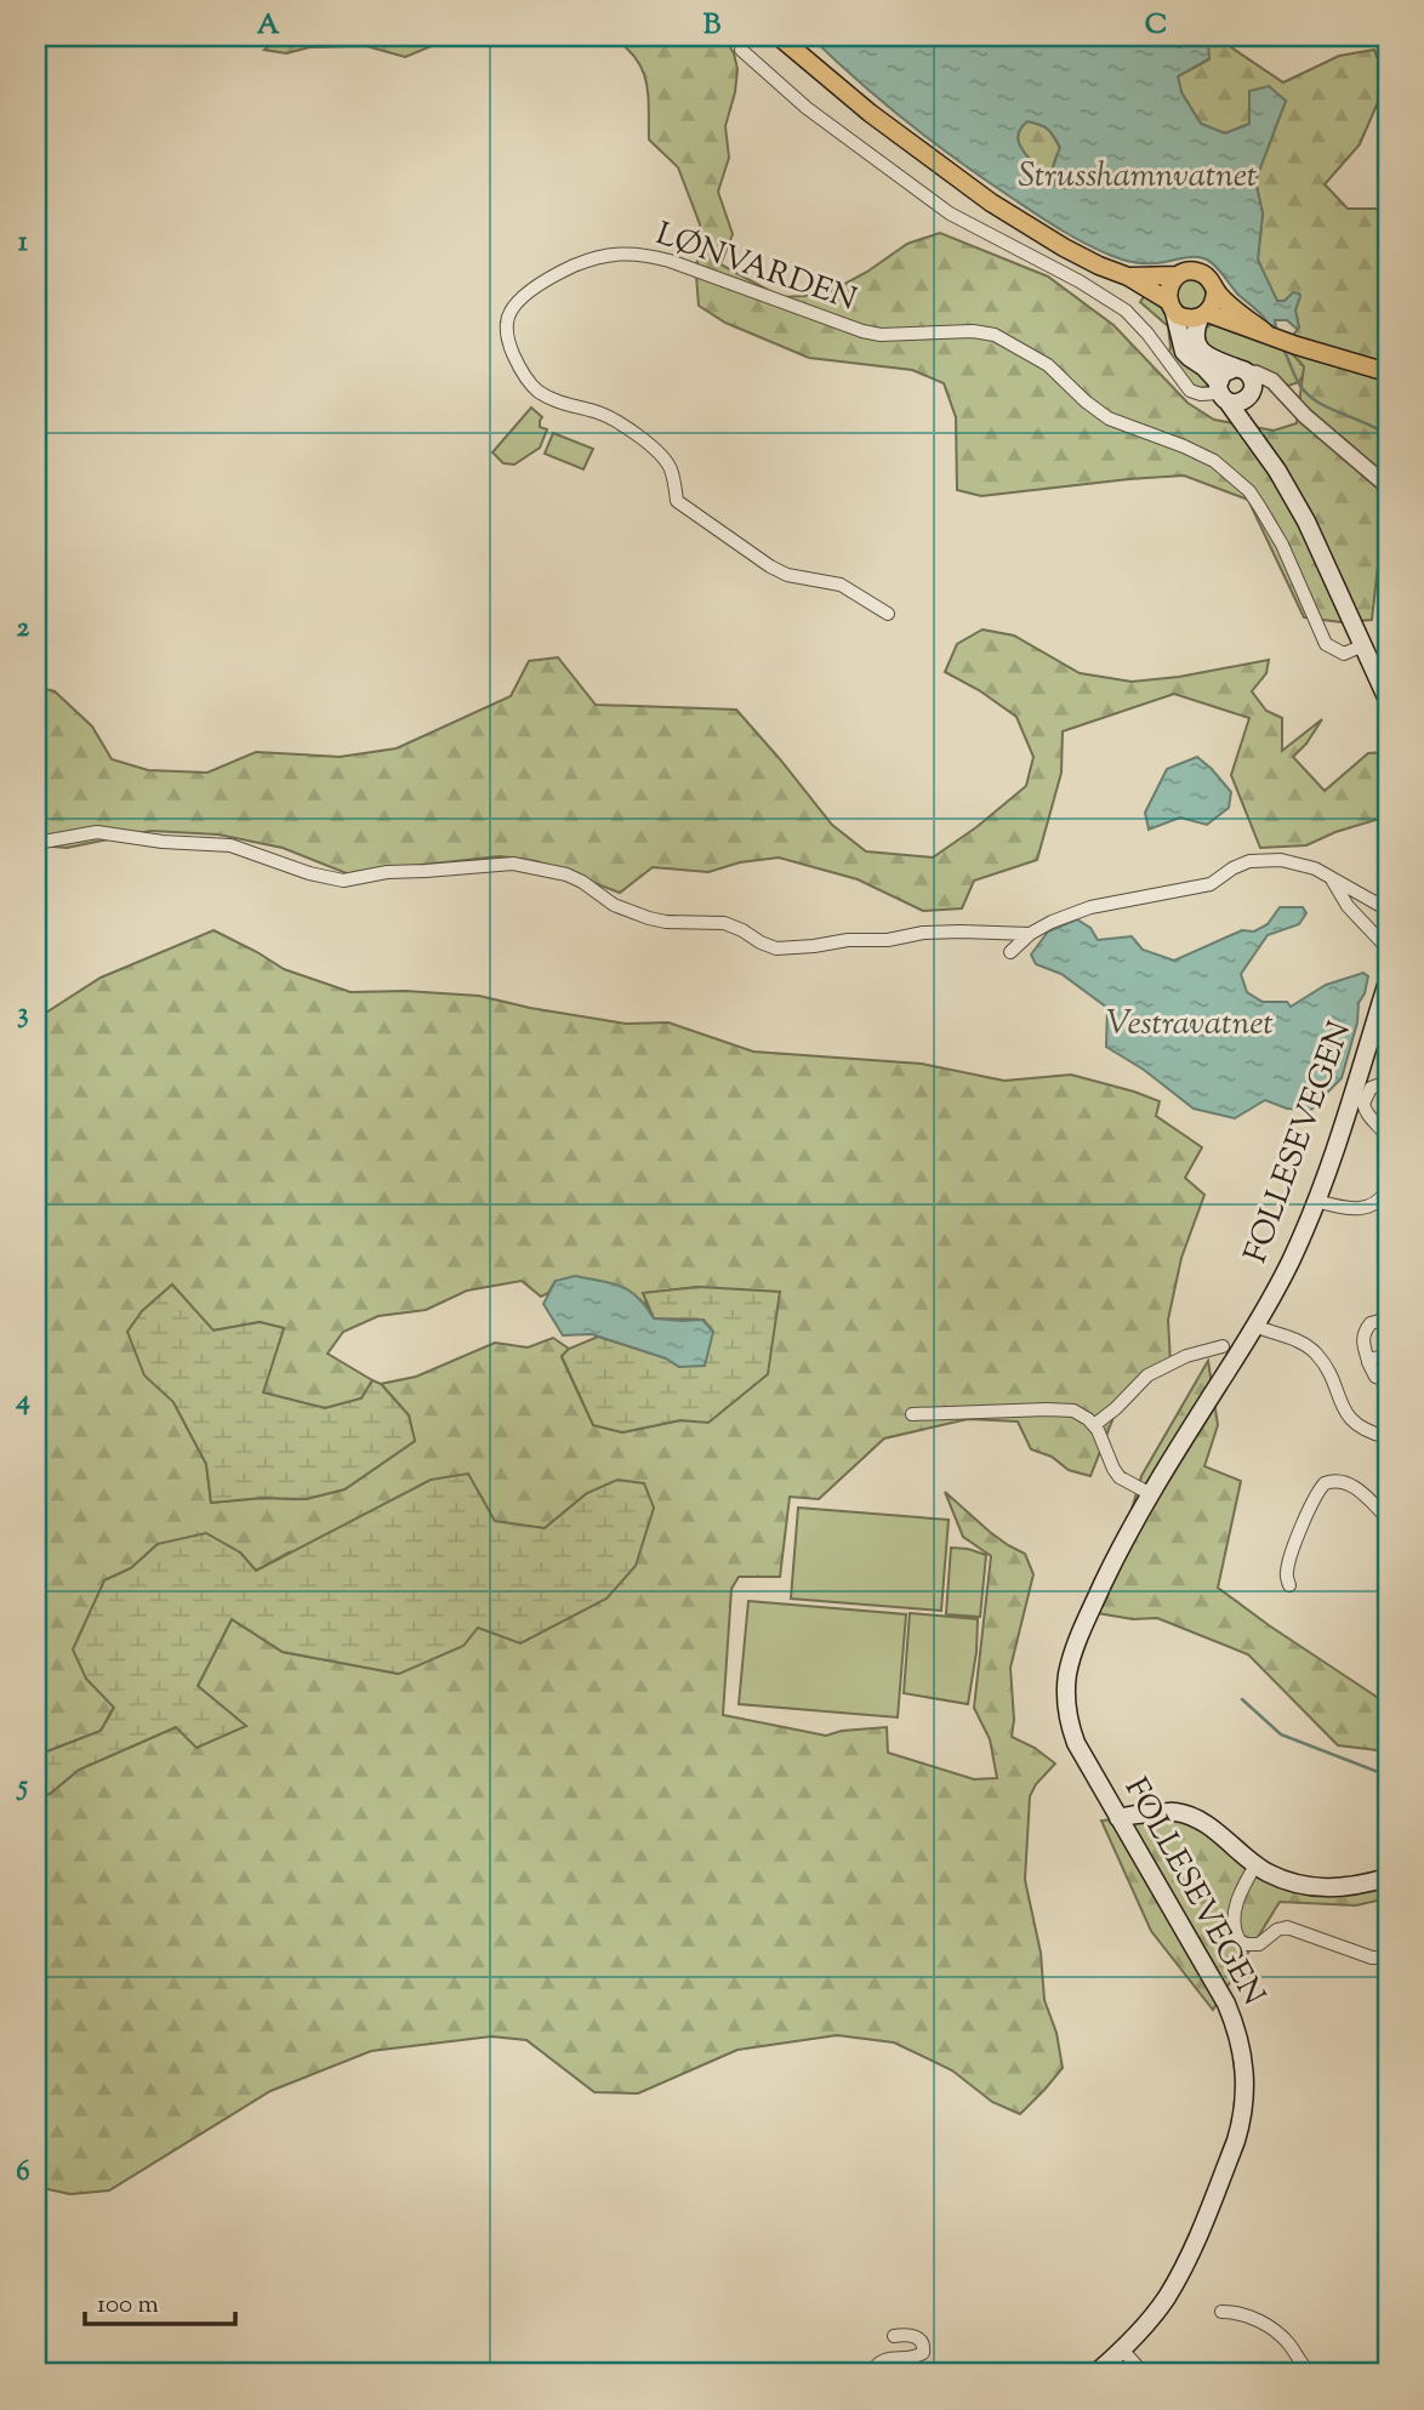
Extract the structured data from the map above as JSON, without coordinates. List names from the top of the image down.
{
  "streets": {
    "main road": ["FOLLESEVEGEN"],
    "street": ["LØNVARDEN"]
  },
  "water": ["Strusshamnvatnet", "Vestravatnet"],
  "scale_bar": "100 m",
  "grid": {
    "columns": ["A", "B", "C"],
    "rows": [
      "1",
      "2",
      "3",
      "4",
      "5",
      "6"
    ]
  }
}
